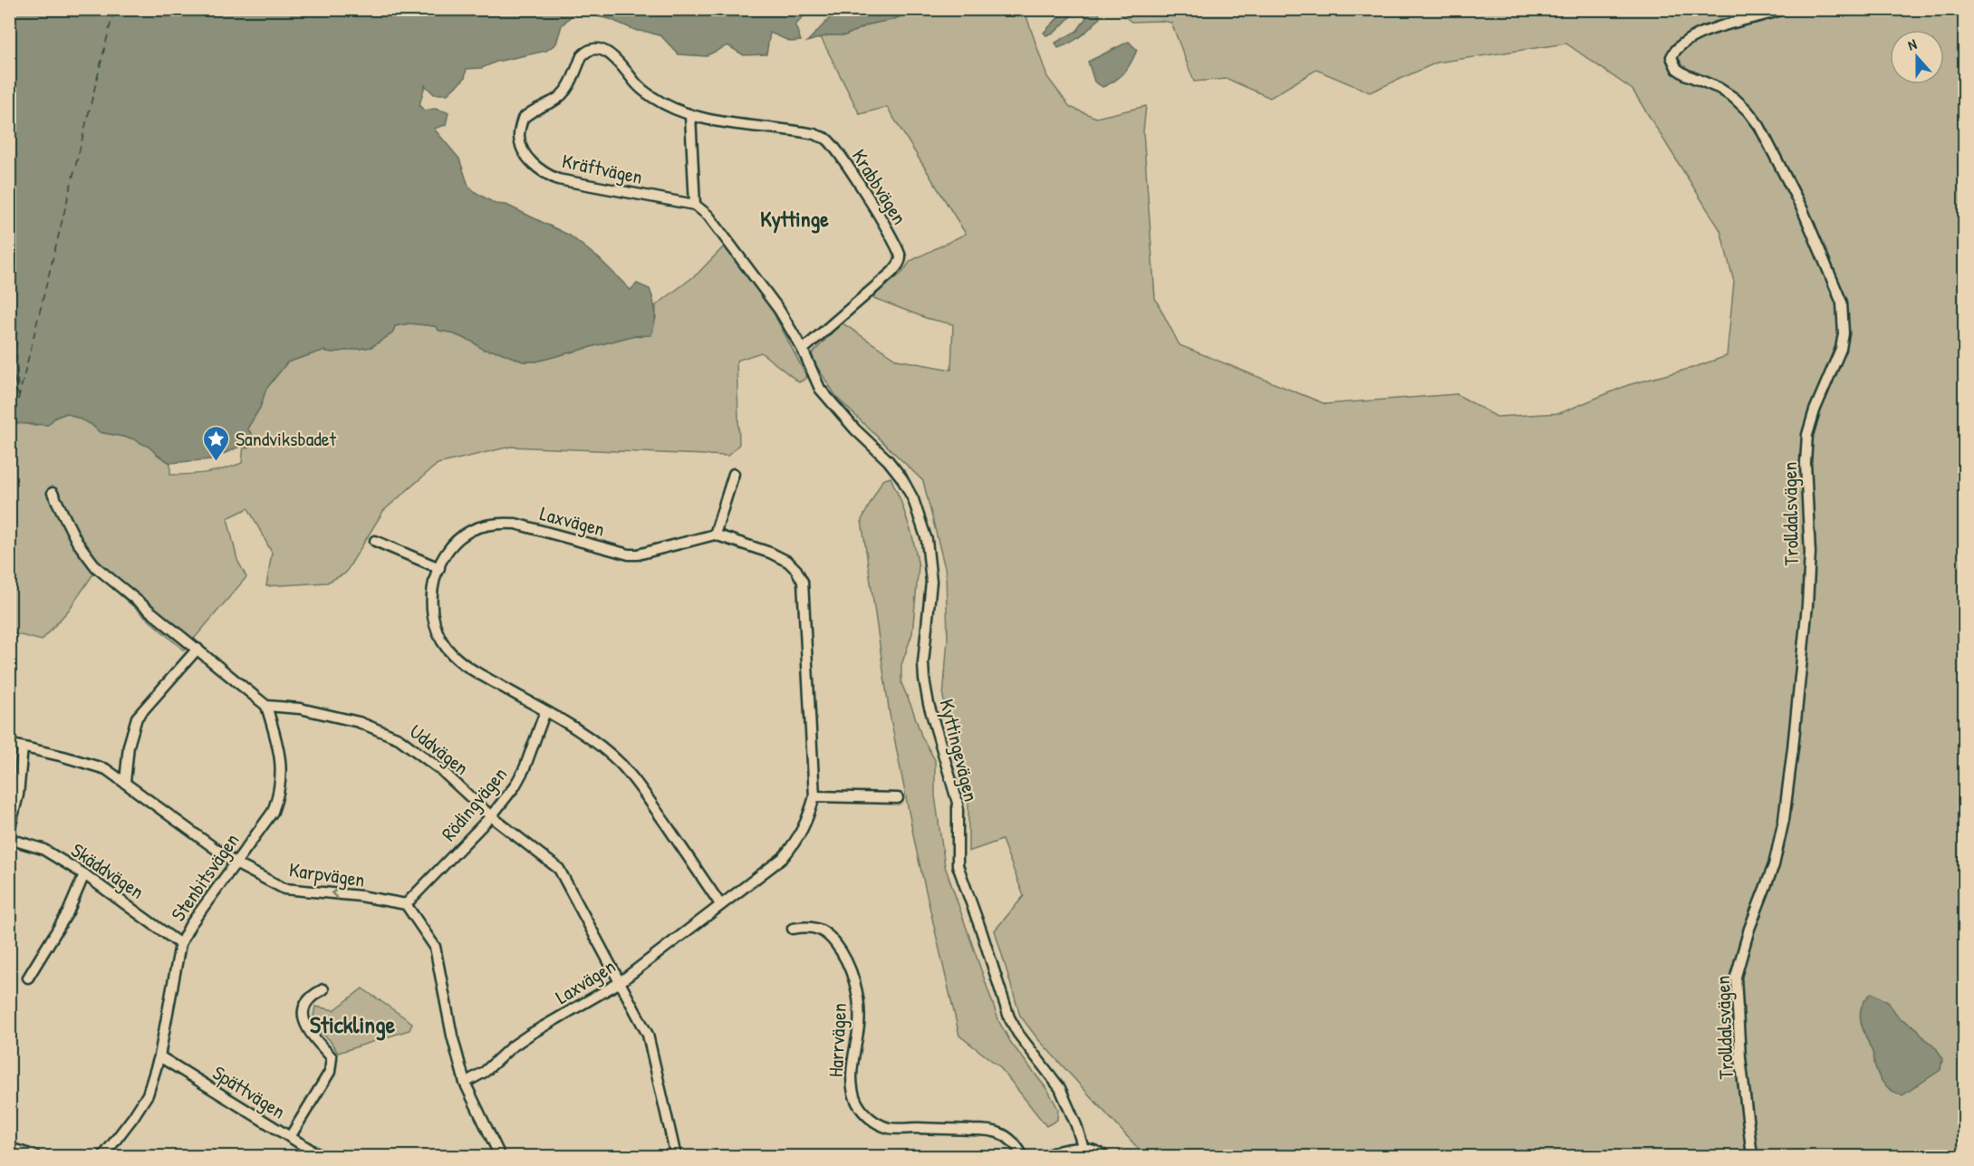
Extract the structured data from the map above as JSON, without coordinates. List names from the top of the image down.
{
  "streets": {
    "street": [
      "Kräftvägen",
      "Krabbvägen",
      "Trolldalsvägen",
      "Laxvägen",
      "Uddvägen",
      "Kyttingevägen",
      "Rödingvägen",
      "Skäddvägen",
      "Karpvägen",
      "Stenbitsvägen",
      "Harrvägen",
      "Spättvägen"
    ]
  },
  "crossings": [
    ["Kräftvägen", "Krabbvägen"],
    ["Krabbvägen", "Kyttingevägen"],
    ["Laxvägen", "Uddvägen"],
    ["Laxvägen", "Rödingvägen"],
    ["Uddvägen", "Rödingvägen"],
    ["Uddvägen", "Stenbitsvägen"],
    ["Rödingvägen", "Karpvägen"],
    ["Skäddvägen", "Stenbitsvägen"],
    ["Karpvägen", "Stenbitsvägen"],
    ["Stenbitsvägen", "Spättvägen"]
  ],
  "one_way": ["Karpvägen"],
  "districts": ["Kyttinge", "Sticklinge"],
  "places": {
    "place": ["Sandviksbadet"]
  },
  "north": "top"
}
